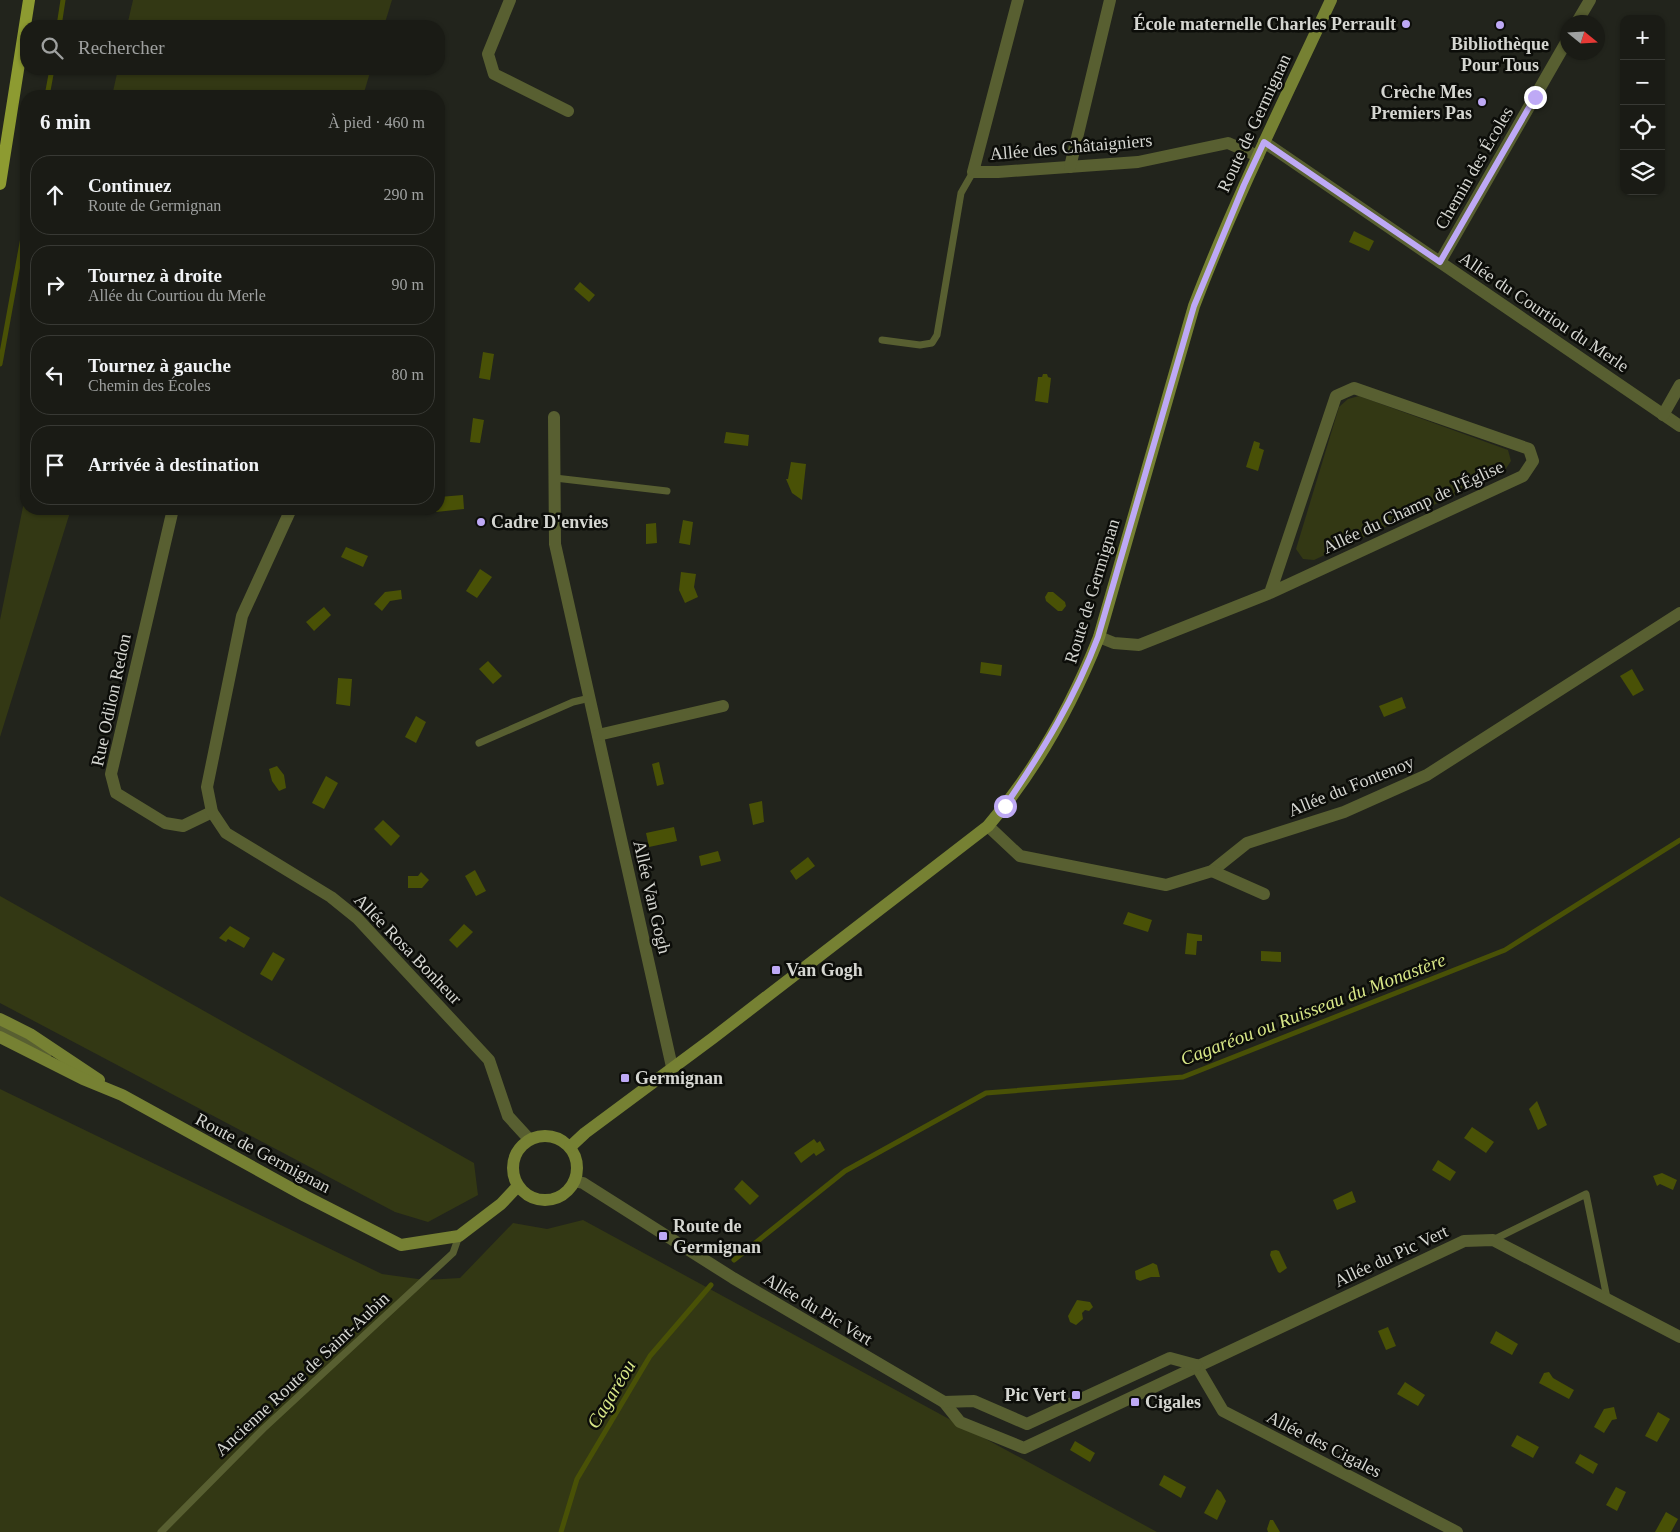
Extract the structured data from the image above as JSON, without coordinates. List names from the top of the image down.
{
  "streets": {
    "street": [
      "Route de Germignan",
      "Allée des Châtaigniers",
      "Chemin des Écoles",
      "Allée du Courtiou du Merle",
      "Allée du Champ de l'Église",
      "Rue Odilon Redon",
      "Allée du Fontenoy",
      "Allée Van Gogh",
      "Allée Rosa Bonheur",
      "Allée du Pic Vert",
      "Allée des Cigales"
    ],
    "lane": ["Ancienne Route de Saint-Aubin"]
  },
  "crossings": [
    ["Route de Germignan", "Allée des Châtaigniers"],
    ["Route de Germignan", "Allée du Courtiou du Merle"],
    ["Route de Germignan", "Allée du Champ de l'Église"],
    ["Route de Germignan", "Allée du Fontenoy"],
    ["Route de Germignan", "Allée Van Gogh"],
    ["Route de Germignan", "Allée Rosa Bonheur"],
    ["Route de Germignan", "Allée du Pic Vert"],
    ["Route de Germignan", "Ancienne Route de Saint-Aubin"],
    ["Chemin des Écoles", "Allée du Courtiou du Merle"],
    ["Rue Odilon Redon", "Allée Rosa Bonheur"],
    ["Allée Rosa Bonheur", "Allée du Pic Vert"],
    ["Allée du Pic Vert", "Allée des Cigales"]
  ],
  "water": ["Cagaréou ou Ruisseau du Monastère", "Cagaréou"],
  "places": {
    "other": [
      "École maternelle Charles Perrault",
      "Bibliothèque Pour Tous",
      "Crèche Mes Premiers Pas",
      "Cadre D'envies"
    ],
    "transit": [
      "Van Gogh",
      "Germignan",
      "Route de Germignan",
      "Pic Vert",
      "Cigales"
    ]
  },
  "north": "right",
  "page": {
    "map_buttons": ["+", "−"],
    "search": "Rechercher",
    "heading": ["6 min", "À pied · 460 m"],
    "list": [
      ["Continuez", "Route de Germignan", "290 m"],
      ["Tournez à droite", "Allée du Courtiou du Merle", "90 m"],
      ["Tournez à gauche", "Chemin des Écoles", "80 m"],
      "Arrivée à destination"
    ]
  }
}
